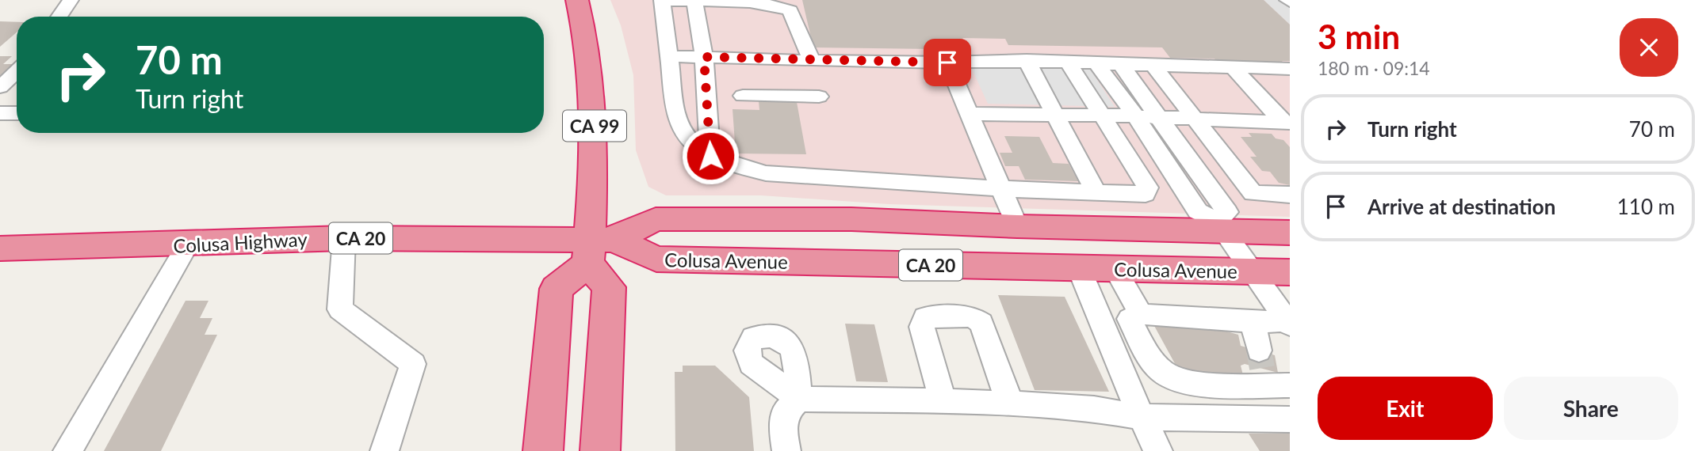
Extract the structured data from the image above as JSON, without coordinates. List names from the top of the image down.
{
  "streets": {
    "highway": [
      "CA 99",
      "CA 20",
      "Colusa Highway",
      "Colusa Avenue"
    ]
  },
  "crossings": [
    ["CA 99", "Colusa Highway"],
    ["CA 99", "Colusa Avenue"],
    ["Colusa Highway", "Colusa Avenue"]
  ],
  "page": {
    "heading": ["3 min", "180 m · 09:14"],
    "turn": ["70 m", "Turn right"],
    "list": [
      {
        "name": "Turn right",
        "value": "70 m"
      },
      {
        "name": "Arrive at destination",
        "value": "110 m"
      }
    ],
    "buttons": ["Exit", "Share"]
  }
}
